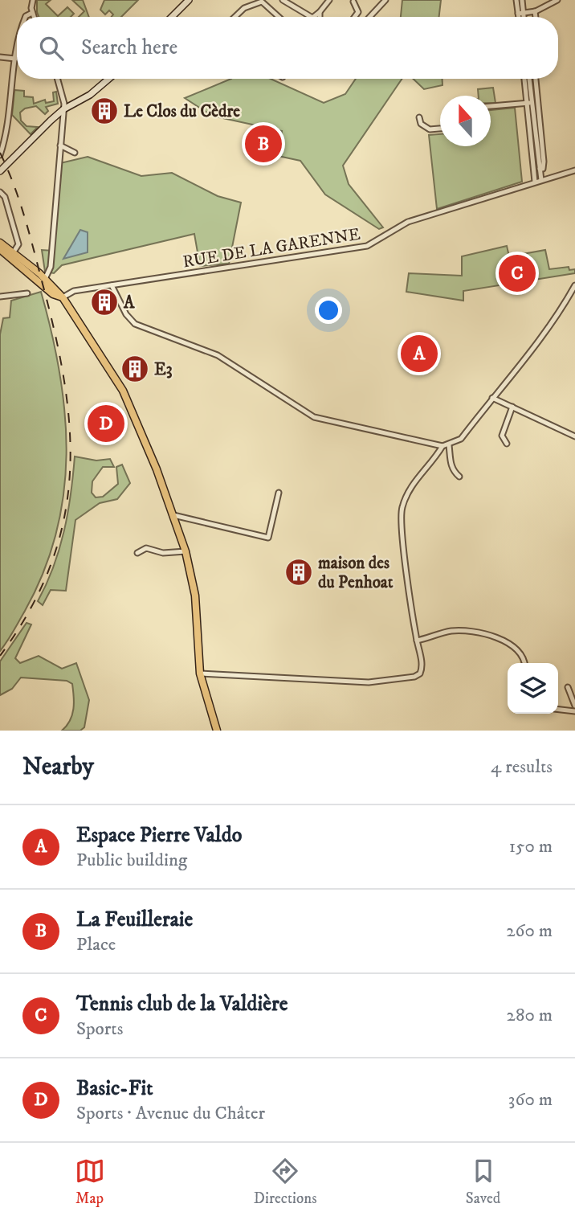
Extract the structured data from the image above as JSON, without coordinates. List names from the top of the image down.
{
  "streets": {
    "street": ["RUE DE LA GARENNE"]
  },
  "places": {
    "building": [
      "Le Clos du Cèdre",
      "A",
      "E3",
      "maison des du Penhoat"
    ]
  },
  "north": "top",
  "page": {
    "search": "Search here",
    "pins": [
      "B",
      "C",
      "A",
      "D"
    ],
    "heading": ["Nearby", "4 results"],
    "list": [
      {
        "mark": "A",
        "name": "Espace Pierre Valdo",
        "note": "Public building",
        "value": "150 m"
      },
      {
        "mark": "B",
        "name": "La Feuilleraie",
        "note": "Place",
        "value": "260 m"
      },
      {
        "mark": "C",
        "name": "Tennis club de la Valdière",
        "note": "Sports",
        "value": "280 m"
      },
      {
        "mark": "D",
        "name": "Basic-Fit",
        "note": "Sports · Avenue du Châter",
        "value": "360 m"
      }
    ],
    "nav": ["Map", "Directions", "Saved"]
  }
}
